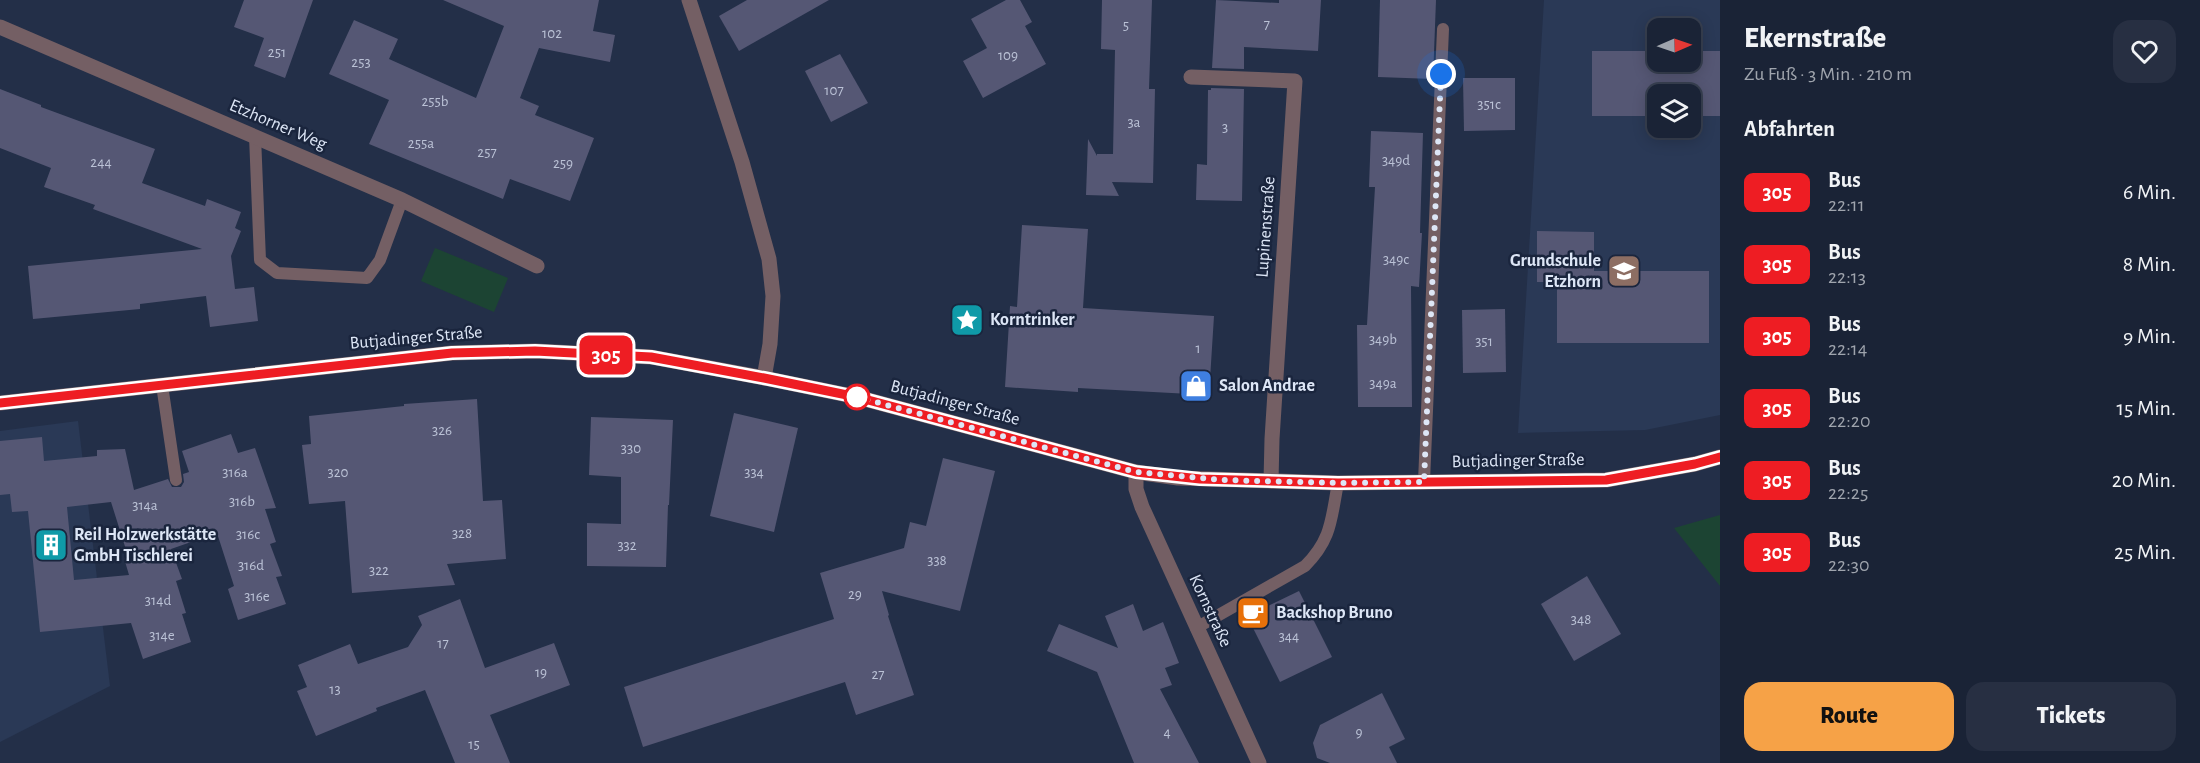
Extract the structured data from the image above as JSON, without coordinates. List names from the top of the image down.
{
  "streets": {
    "street": [
      "Etzhorner Weg",
      "Lupinenstraße",
      "Butjadinger Straße",
      "Kornstraße"
    ]
  },
  "crossings": [
    ["Lupinenstraße", "Butjadinger Straße"],
    ["Butjadinger Straße", "Kornstraße"]
  ],
  "places": {
    "school or university": ["Grundschule Etzhorn"],
    "place": ["Korntrinker"],
    "shop": ["Salon Andrae"],
    "building": ["Reil Holzwerkstätte GmbH Tischlerei"],
    "cafe": ["Backshop Bruno"]
  },
  "lines": ["bus line 305"],
  "house_numbers": [
    "7",
    "5",
    "102",
    "251",
    "109",
    "253",
    "107",
    "255b",
    "351c",
    "3a",
    "3",
    "255a",
    "257",
    "349d",
    "244",
    "259",
    "349c",
    "349b",
    "351",
    "1",
    "349a",
    "326",
    "330",
    "316a",
    "320",
    "334",
    "316b",
    "314a",
    "328",
    "316c",
    "332",
    "338",
    "316d",
    "322",
    "29",
    "316e",
    "314d",
    "348",
    "314e",
    "344",
    "17",
    "19",
    "27",
    "13",
    "4",
    "9",
    "15"
  ],
  "north": "right",
  "page": {
    "on_map": "305",
    "heading": [
      ["Ekernstraße", "Zu Fuß · 3 Min. · 210 m"],
      "Abfahrten"
    ],
    "list": [
      {
        "mark": "305",
        "name": "Bus",
        "note": "22:11",
        "value": "6 Min."
      },
      {
        "mark": "305",
        "name": "Bus",
        "note": "22:13",
        "value": "8 Min."
      },
      {
        "mark": "305",
        "name": "Bus",
        "note": "22:14",
        "value": "9 Min."
      },
      {
        "mark": "305",
        "name": "Bus",
        "note": "22:20",
        "value": "15 Min."
      },
      {
        "mark": "305",
        "name": "Bus",
        "note": "22:25",
        "value": "20 Min."
      },
      {
        "mark": "305",
        "name": "Bus",
        "note": "22:30",
        "value": "25 Min."
      }
    ],
    "buttons": ["Route", "Tickets"]
  }
}
